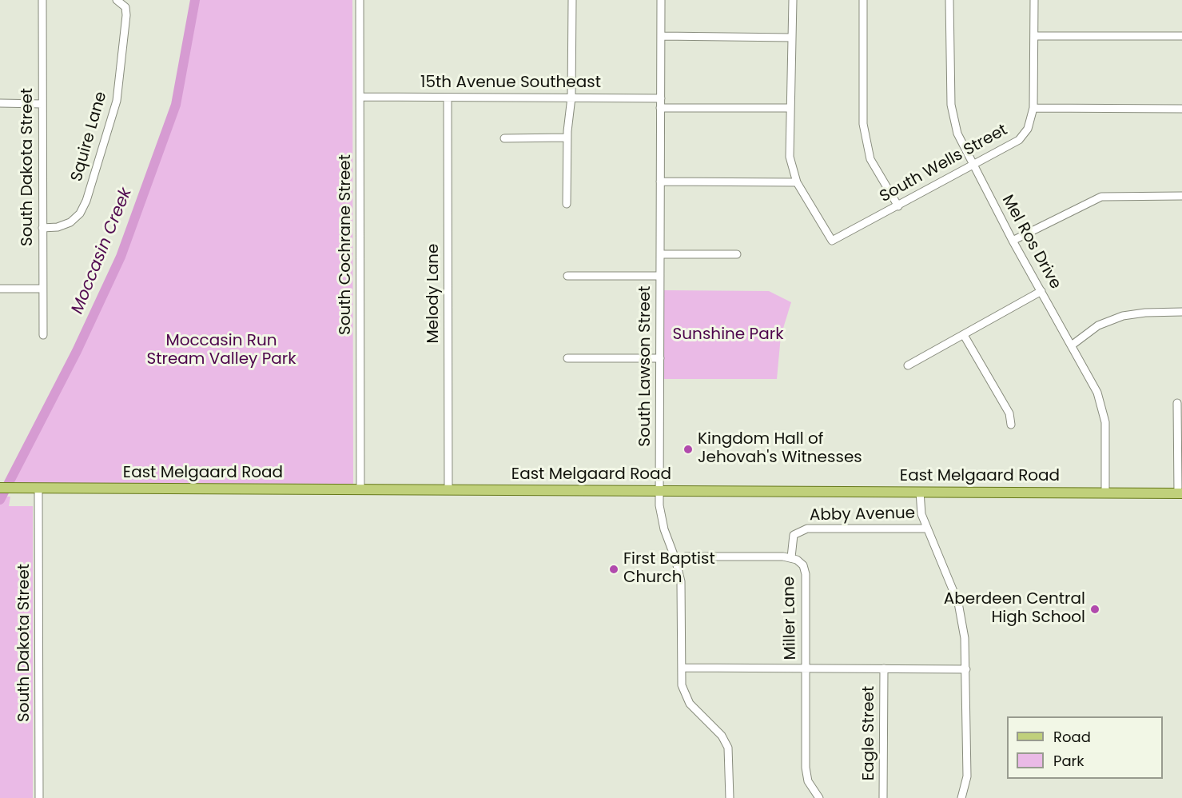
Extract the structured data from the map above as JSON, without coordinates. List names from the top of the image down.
{
  "streets": {
    "main road": ["East Melgaard Road"],
    "street": [
      "15th Avenue Southeast",
      "Squire Lane",
      "South Wells Street",
      "South Dakota Street",
      "Mel Ros Drive",
      "South Cochrane Street",
      "Melody Lane",
      "South Lawson Street",
      "Abby Avenue",
      "Miller Lane",
      "Eagle Street"
    ]
  },
  "crossings": [
    ["15th Avenue Southeast", "South Cochrane Street"],
    ["15th Avenue Southeast", "Melody Lane"],
    ["15th Avenue Southeast", "South Lawson Street"],
    ["Squire Lane", "South Dakota Street"],
    ["South Wells Street", "Mel Ros Drive"],
    ["South Dakota Street", "East Melgaard Road"],
    ["Mel Ros Drive", "East Melgaard Road"],
    ["South Cochrane Street", "East Melgaard Road"],
    ["Melody Lane", "East Melgaard Road"],
    ["South Lawson Street", "East Melgaard Road"],
    ["South Lawson Street", "Miller Lane"],
    ["Abby Avenue", "Miller Lane"]
  ],
  "water": ["Moccasin Creek"],
  "parks": ["Sunshine Park", "Moccasin Run Stream Valley Park"],
  "places": ["Kingdom Hall of Jehovah's Witnesses", "First Baptist Church", "Aberdeen Central High School"],
  "legend": ["Road", "Park"]
}
